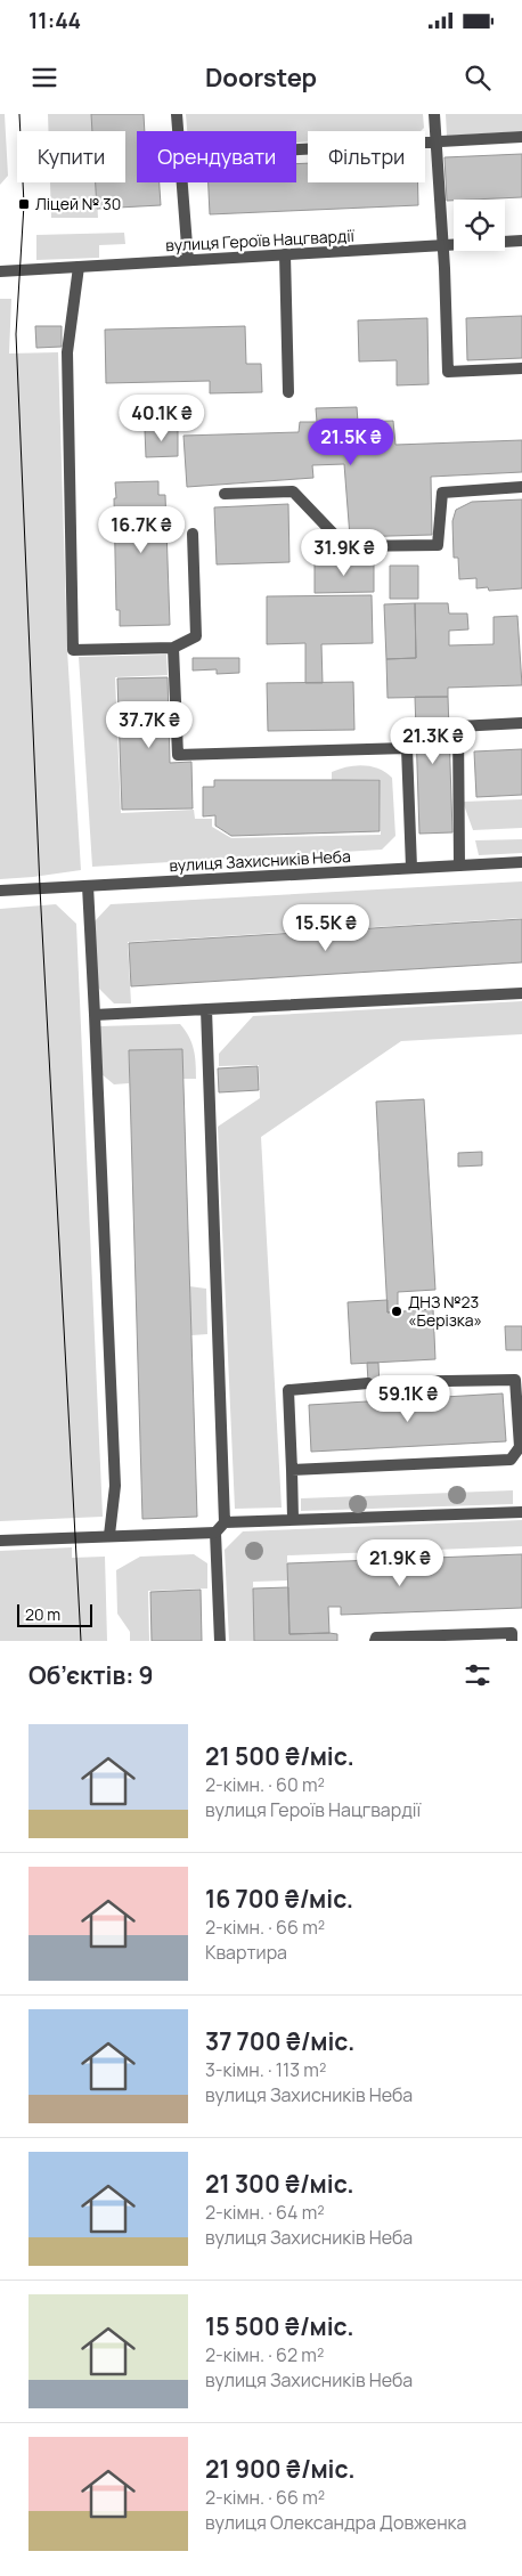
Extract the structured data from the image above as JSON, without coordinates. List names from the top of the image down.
{
  "streets": {
    "street": ["вулиця Героїв Нацгвардії", "вулиця Захисників Неба"]
  },
  "places": {
    "transit": ["Ліцей № 30"],
    "other": ["ДНЗ №23 «Берізка»"]
  },
  "scale_bar": "20 m",
  "page": {
    "status": "11:44",
    "header": "Doorstep",
    "chip": ["Купити", "Орендувати", "Фільтри"],
    "price": [
      "40.1K ₴",
      "21.5K ₴",
      "16.7K ₴",
      "31.9K ₴",
      "37.7K ₴",
      "21.3K ₴",
      "15.5K ₴",
      "59.1K ₴",
      "21.9K ₴"
    ],
    "scale": "20 m",
    "heading": "Об’єктів: 9",
    "list": [
      {
        "name": "21 500 ₴/міс.",
        "note": "2-кімн. · 60 m² · вулиця Героїв Нацгвардії"
      },
      {
        "name": "16 700 ₴/міс.",
        "note": "2-кімн. · 66 m² · Квартира"
      },
      {
        "name": "37 700 ₴/міс.",
        "note": "3-кімн. · 113 m² · вулиця Захисників Неба"
      },
      {
        "name": "21 300 ₴/міс.",
        "note": "2-кімн. · 64 m² · вулиця Захисників Неба"
      },
      {
        "name": "15 500 ₴/міс.",
        "note": "2-кімн. · 62 m² · вулиця Захисників Неба"
      },
      {
        "name": "21 900 ₴/міс.",
        "note": "2-кімн. · 66 m² · вулиця Олександра Довженка"
      }
    ]
  }
}
